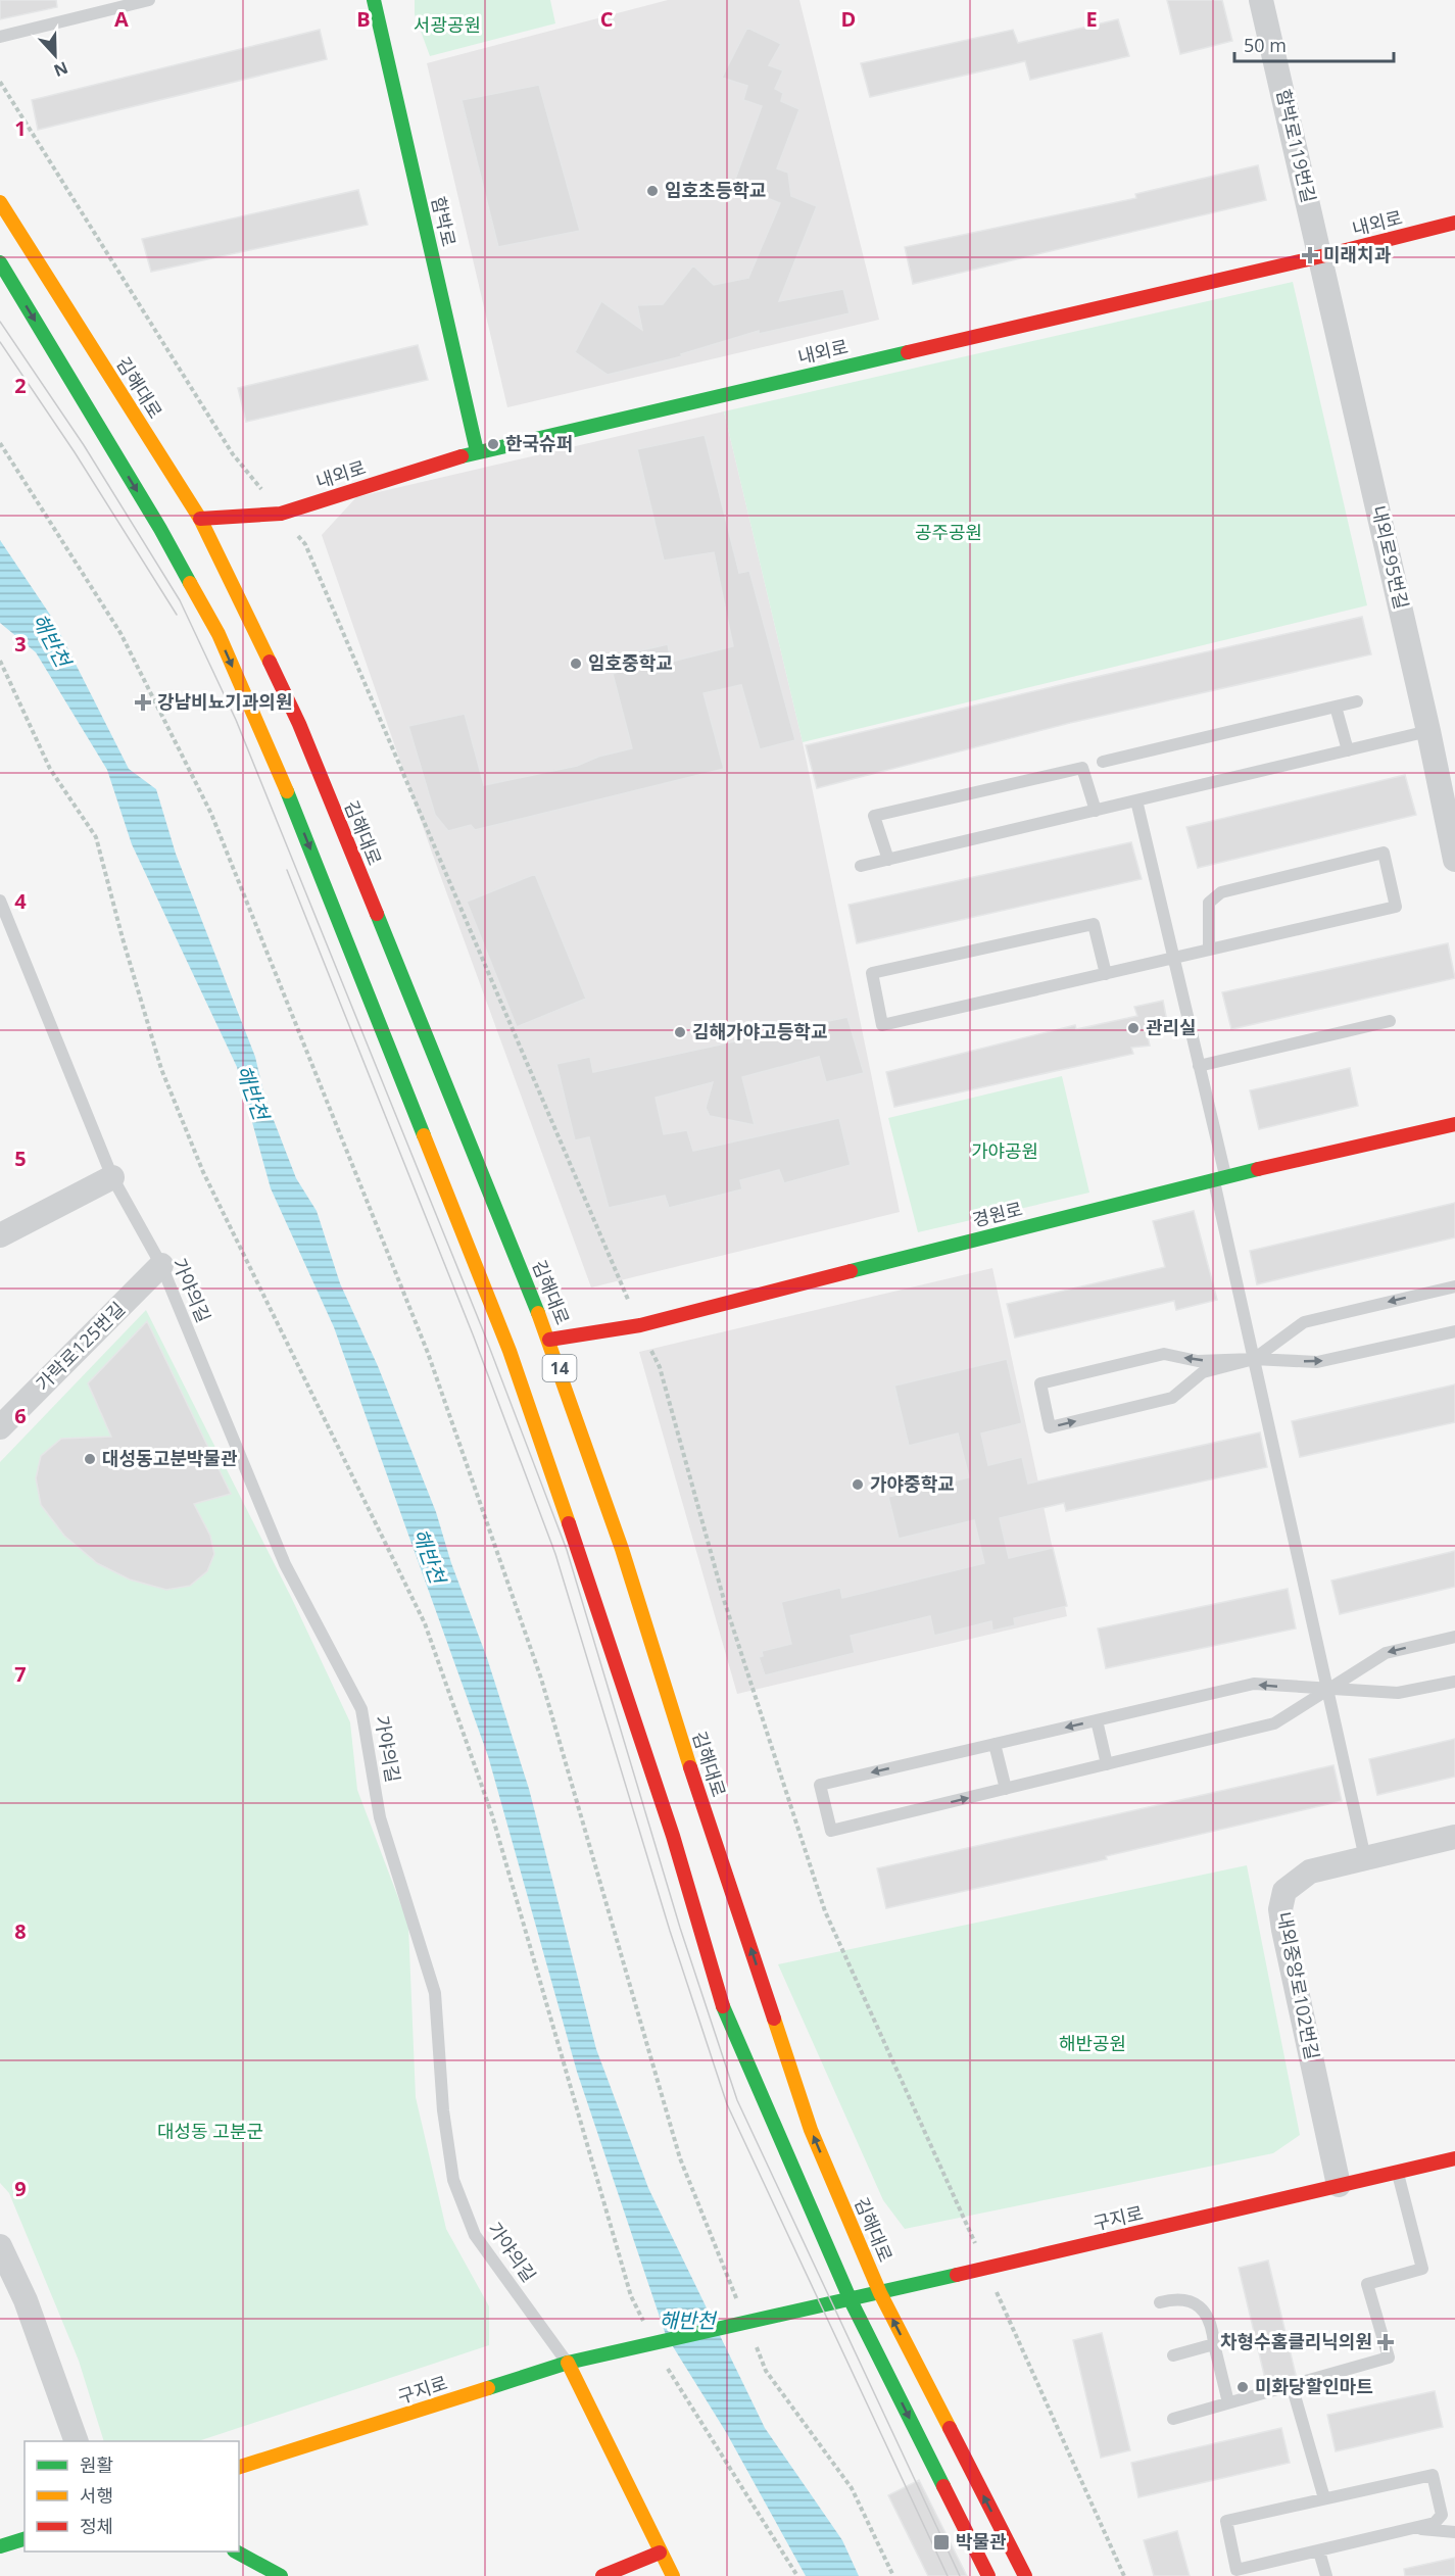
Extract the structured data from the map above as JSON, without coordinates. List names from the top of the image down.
{
  "streets": {
    "main road": [
      "함박로",
      "내외로",
      "김해대로",
      "경원로",
      "가야의길",
      "14",
      "구지로"
    ],
    "street": [
      "함박로119번길",
      "내외로95번길",
      "가락로125번길",
      "내외중앙로102번길"
    ]
  },
  "crossings": [
    ["함박로119번길", "내외로"],
    ["함박로119번길", "내외로95번길"],
    ["함박로", "내외로"],
    ["내외로", "김해대로"],
    ["내외로", "내외로95번길"],
    ["김해대로", "경원로"],
    ["김해대로", "구지로"],
    ["가야의길", "가락로125번길"],
    ["가야의길", "구지로"],
    ["내외중앙로102번길", "구지로"]
  ],
  "water": ["해반천"],
  "parks": [
    "서광공원",
    "공주공원",
    "가야공원",
    "해반공원",
    "대성동 고분군"
  ],
  "places": {
    "other": [
      "임호초등학교",
      "한국슈퍼",
      "임호중학교",
      "관리실",
      "김해가야고등학교",
      "대성동고분박물관",
      "가야중학교",
      "미화당할인마트"
    ],
    "health": ["미래치과", "강남비뇨기과의원", "차형수홈클리닉의원"],
    "transit": ["박물관"]
  },
  "legend": ["원활", "서행", "정체"],
  "scale_bar": "50 m",
  "north": "bottom",
  "grid": {
    "columns": [
      "A",
      "B",
      "C",
      "D",
      "E"
    ],
    "rows": [
      "1",
      "2",
      "3",
      "4",
      "5",
      "6",
      "7",
      "8",
      "9"
    ]
  }
}
